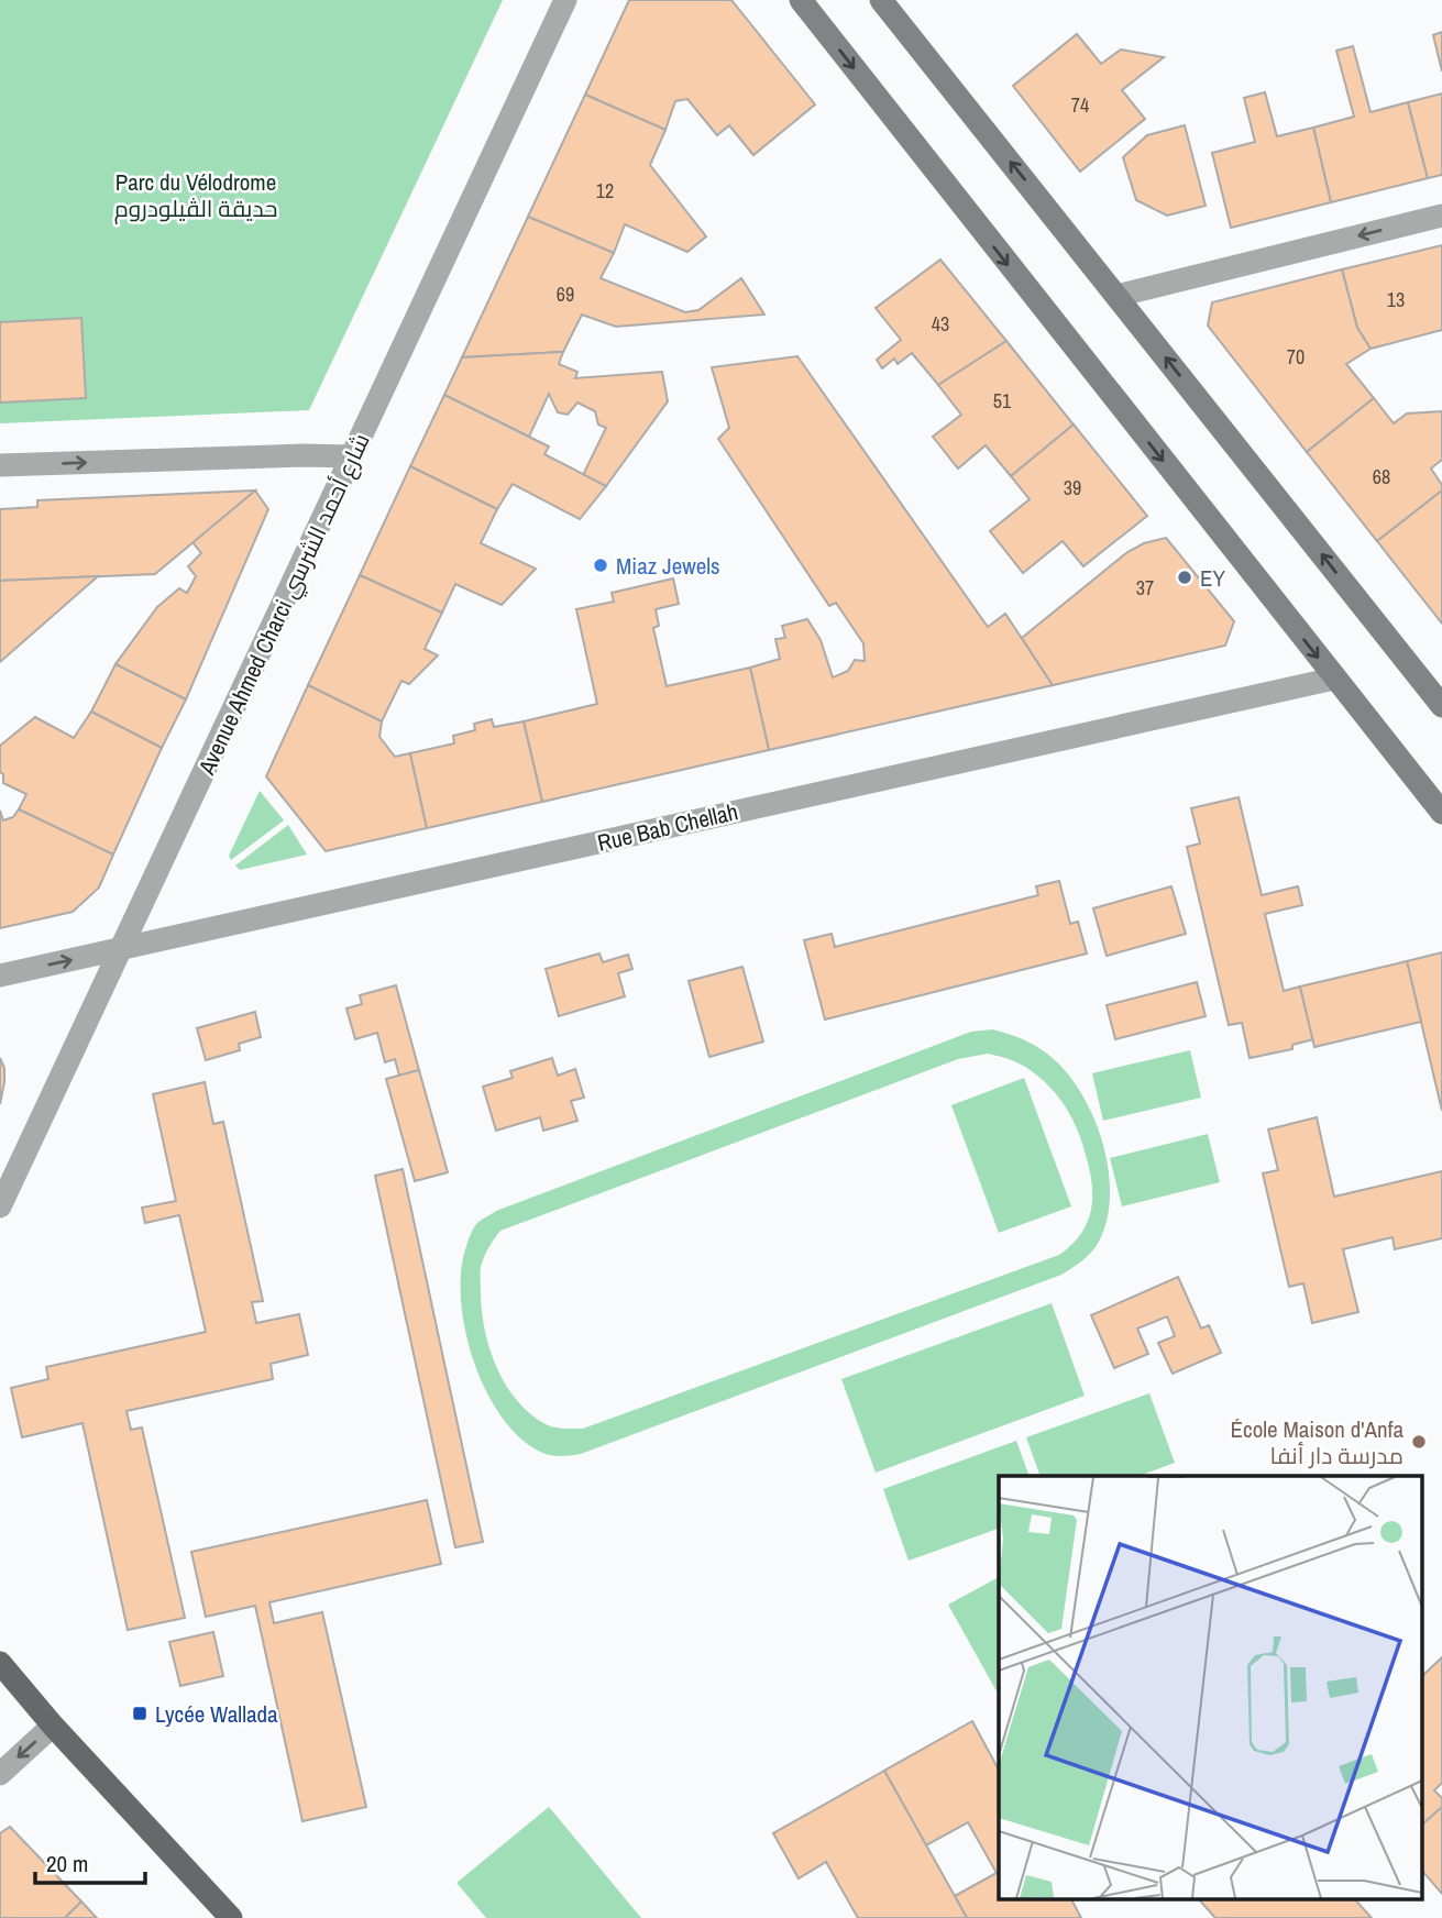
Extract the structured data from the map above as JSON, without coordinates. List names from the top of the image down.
{
  "streets": {
    "street": ["Avenue Ahmed Charci شارع أحمد الشرسي", "Rue Bab Chellah"]
  },
  "crossings": [
    ["Avenue Ahmed Charci شارع أحمد الشرسي", "Rue Bab Chellah"]
  ],
  "parks": ["Parc du Vélodrome حديقة الڤيلودروم"],
  "places": {
    "other": ["Miaz Jewels", "EY", "École Maison d'Anfa مدرسة دار أنفا"],
    "transit": ["Lycée Wallada"]
  },
  "house_numbers": [
    "74",
    "12",
    "69",
    "13",
    "43",
    "70",
    "51",
    "68",
    "39",
    "37"
  ],
  "scale_bar": "20 m"
}
